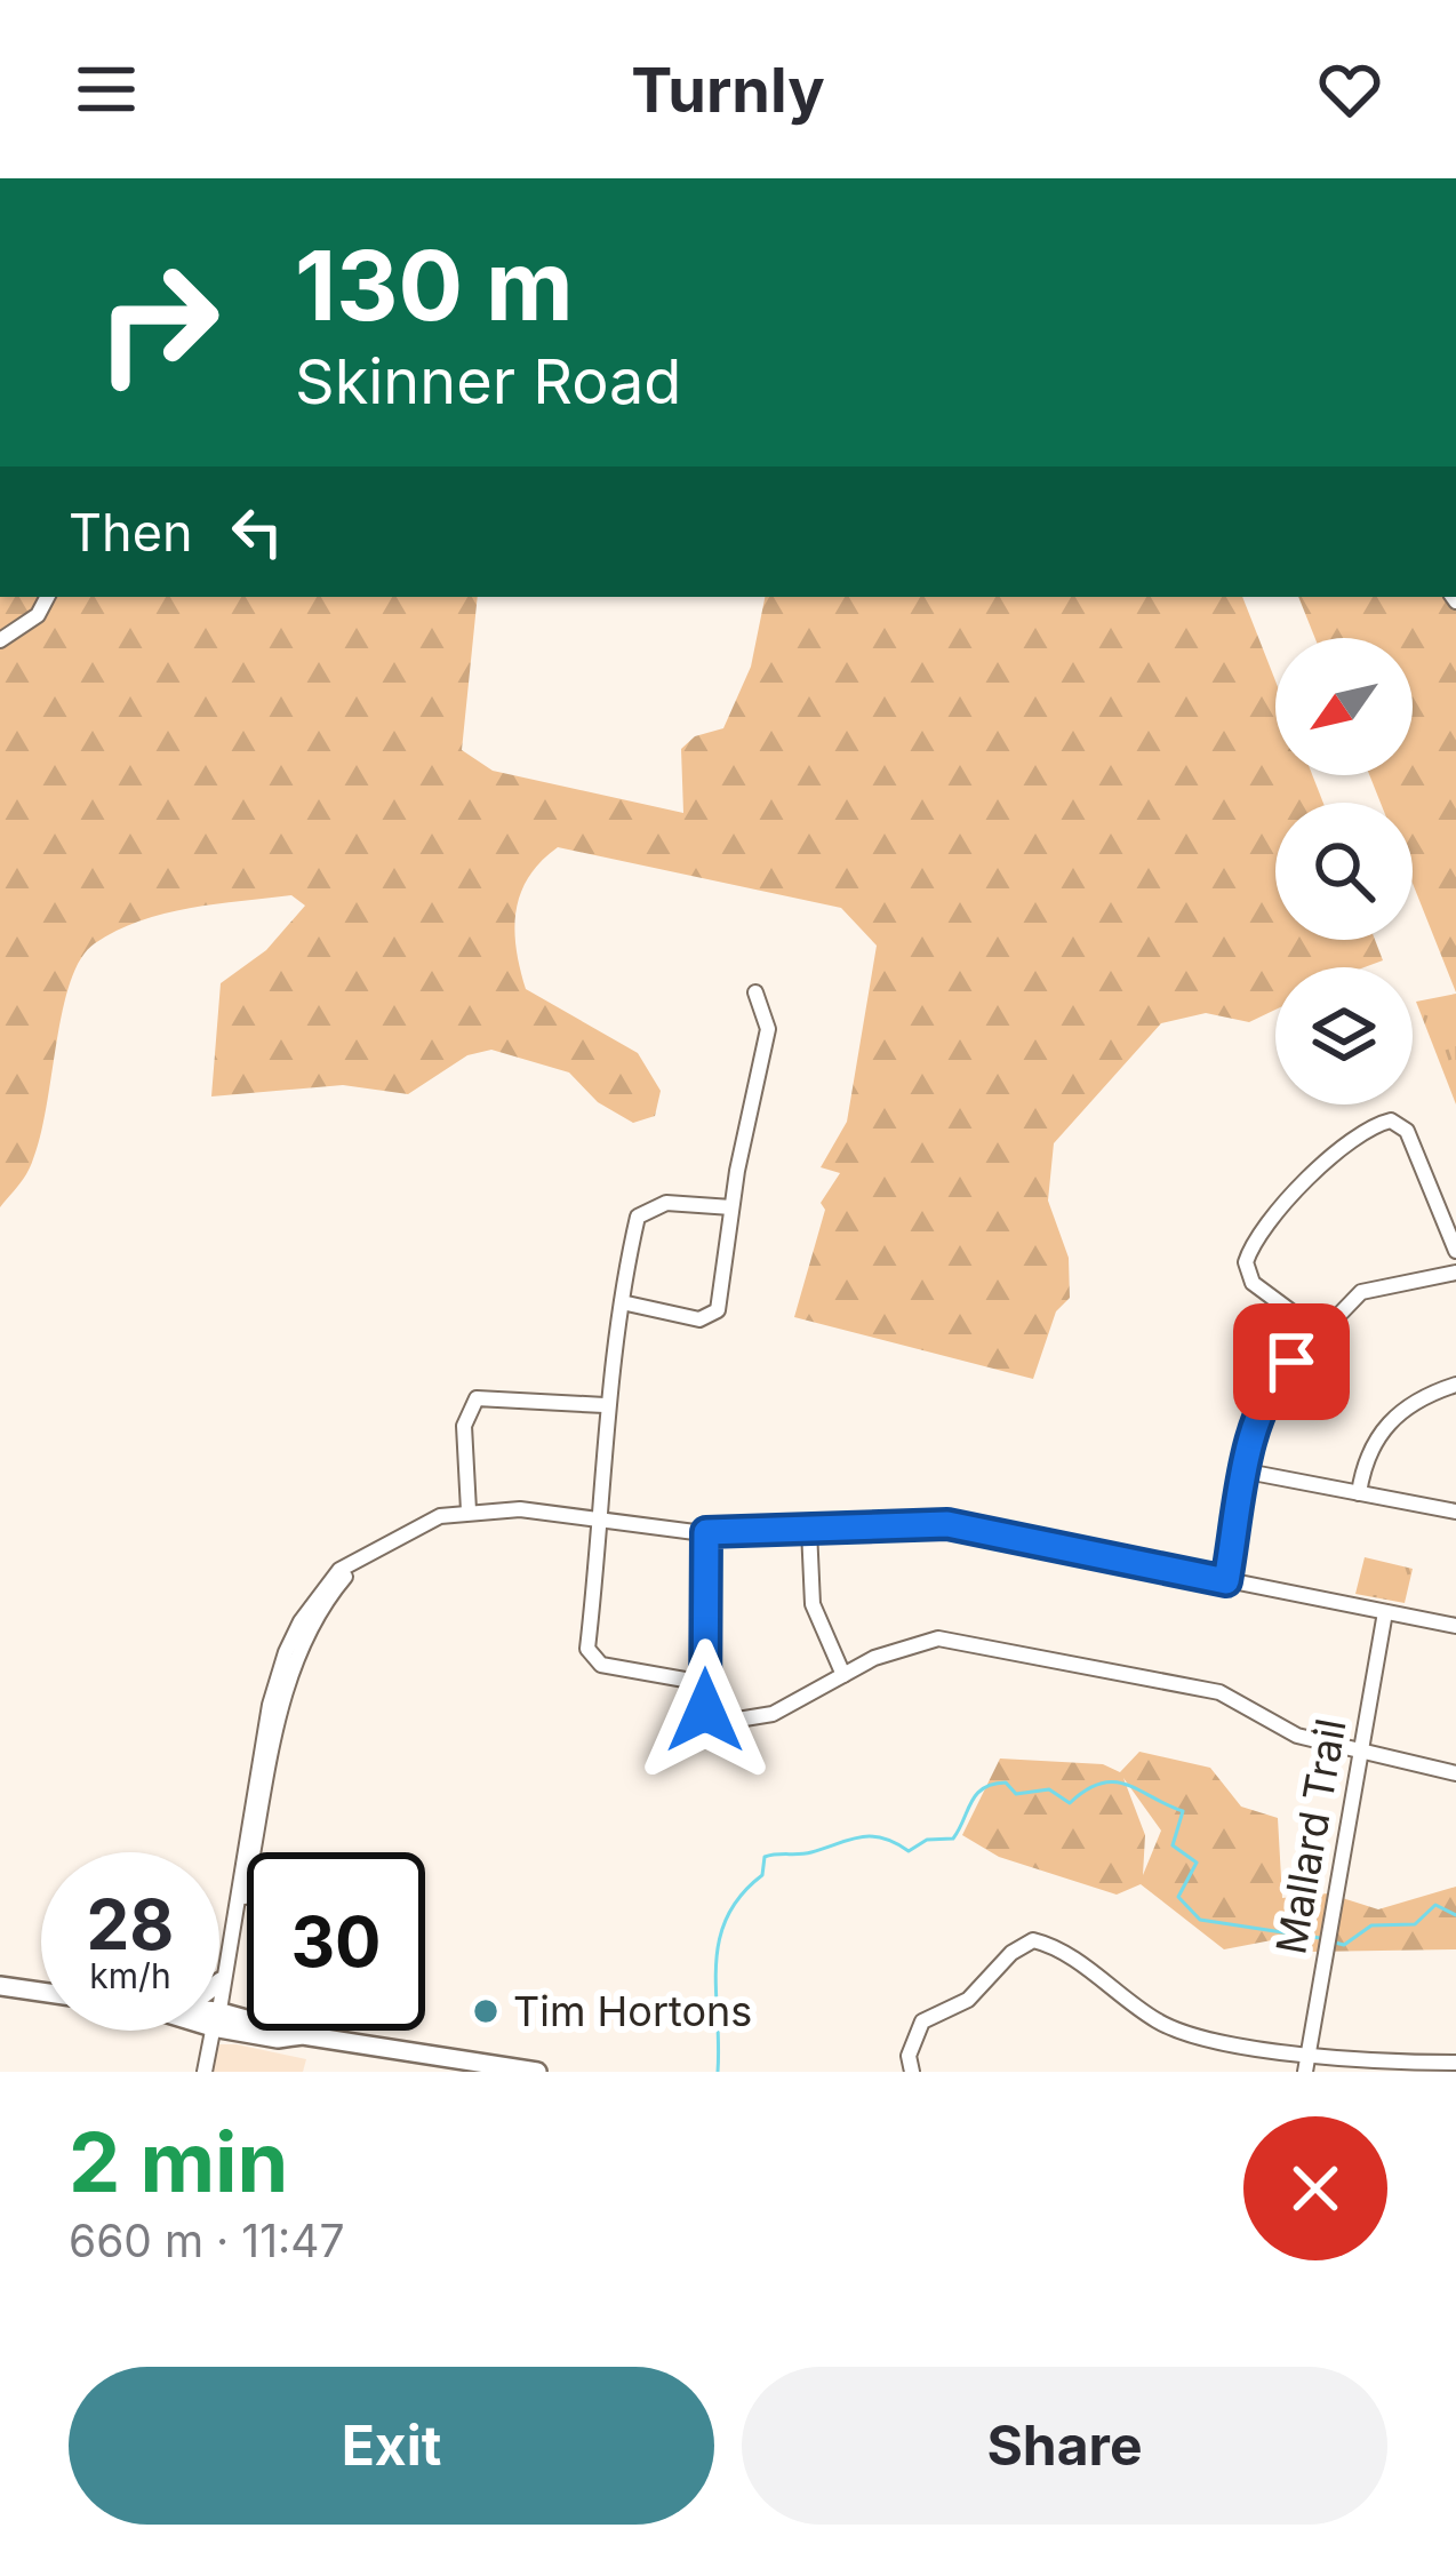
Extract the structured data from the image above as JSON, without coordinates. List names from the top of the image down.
{
  "streets": {
    "street": ["Mallard Trail"]
  },
  "places": ["Tim Hortons"],
  "north": "bottom left",
  "page": {
    "header": "Turnly",
    "turn": ["130 m", "Skinner Road"],
    "then": "Then",
    "speed": "28 km/h",
    "limit": "30",
    "heading": ["2 min", "660 m · 11:47"],
    "buttons": ["Exit", "Share"]
  }
}
